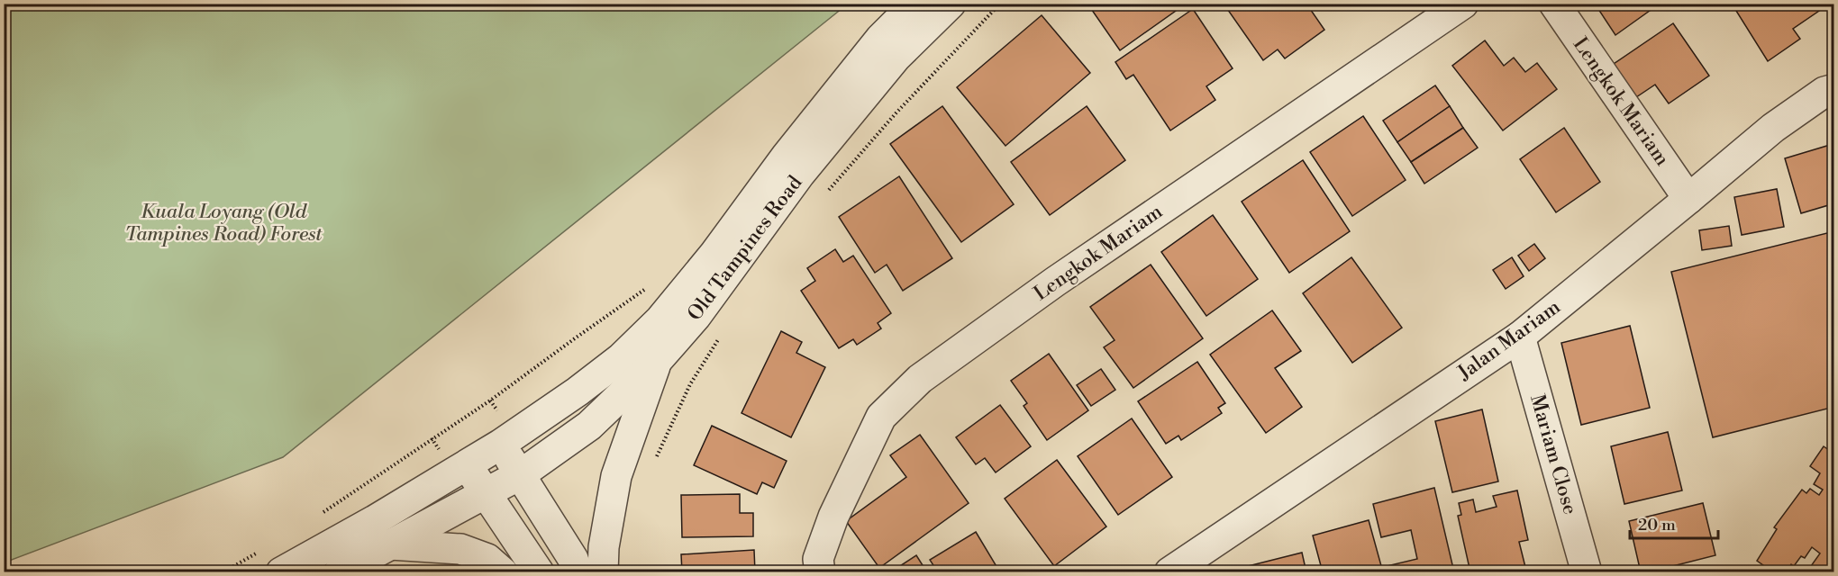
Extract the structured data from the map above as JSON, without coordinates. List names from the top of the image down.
{
  "streets": {
    "street": [
      "Lengkok Mariam",
      "Old Tampines Road",
      "Jalan Mariam",
      "Mariam Close"
    ]
  },
  "crossings": [
    ["Lengkok Mariam", "Jalan Mariam"],
    ["Jalan Mariam", "Mariam Close"]
  ],
  "parks": ["Kuala Loyang (Old Tampines Road) Forest"],
  "scale_bar": "20 m"
}
